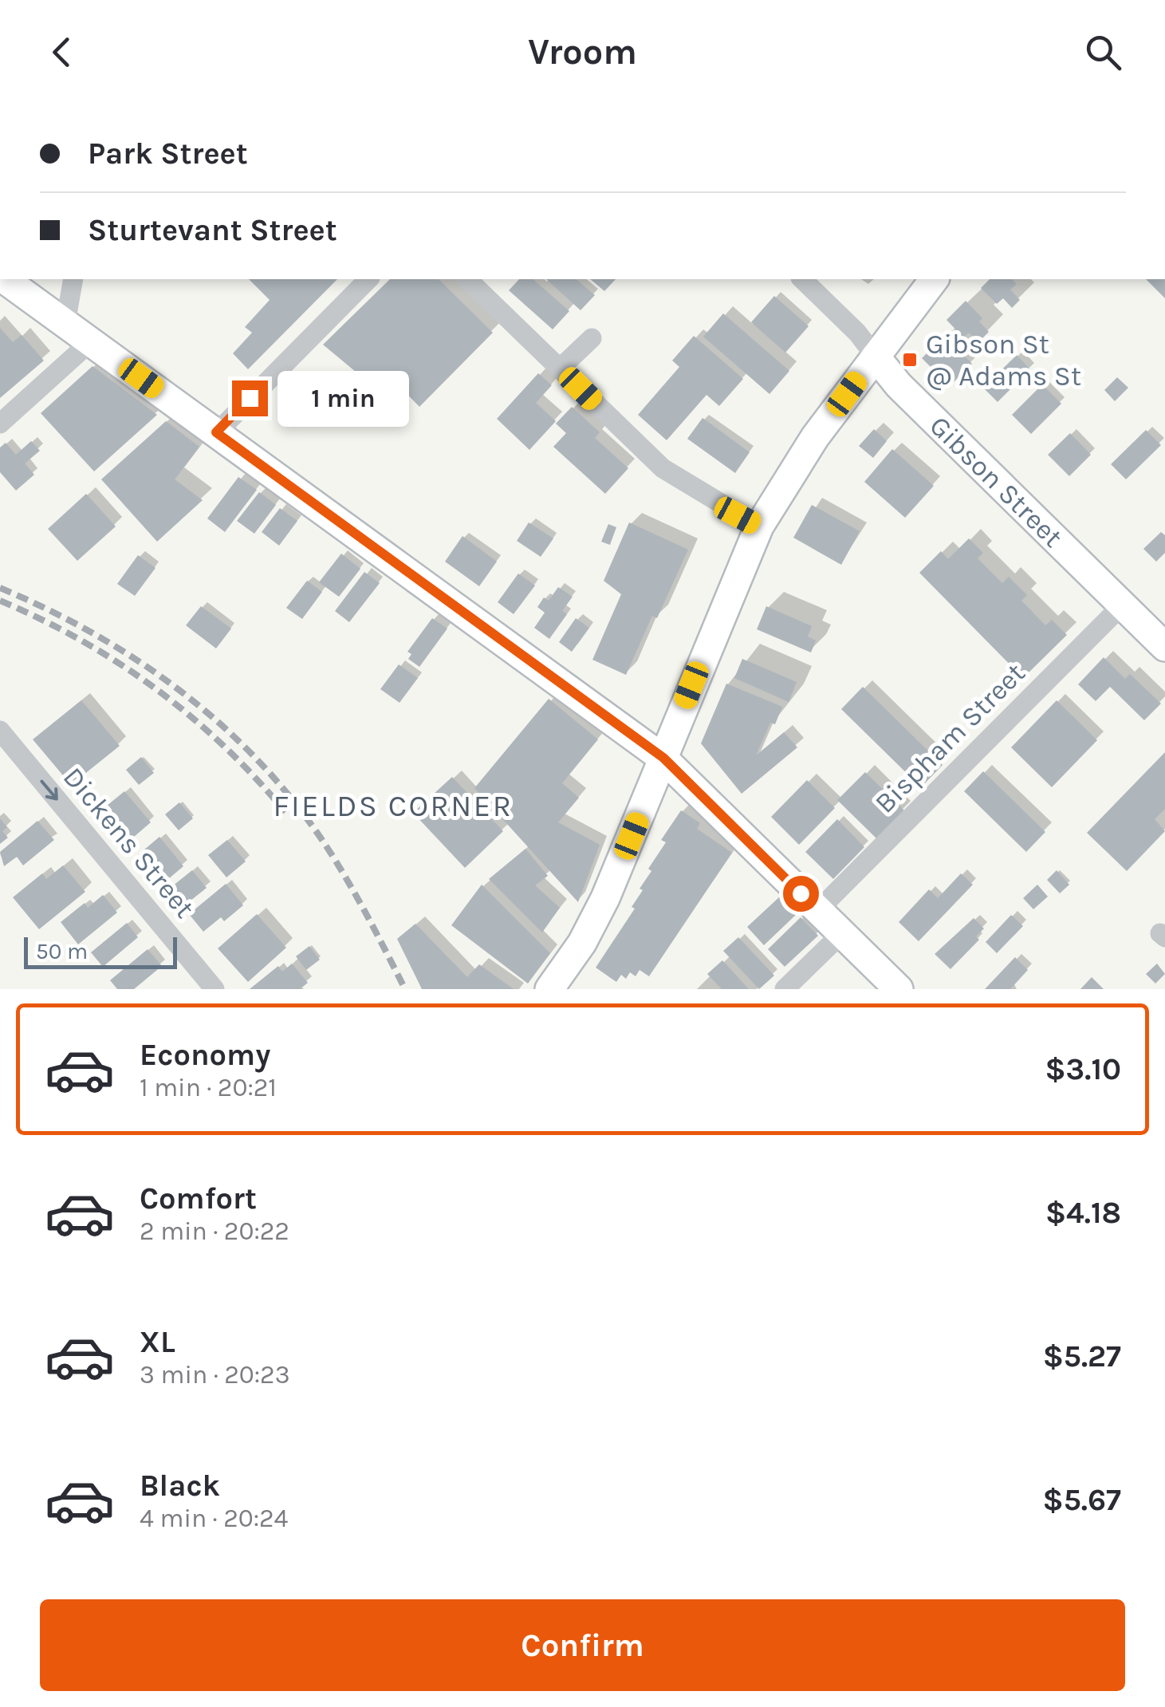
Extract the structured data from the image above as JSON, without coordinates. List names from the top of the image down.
{
  "streets": {
    "street": ["Gibson Street", "Bispham Street", "Dickens Street"]
  },
  "crossings": [
    ["Gibson Street", "Bispham Street"]
  ],
  "one_way": ["Dickens Street"],
  "districts": ["FIELDS CORNER"],
  "places": {
    "transit": ["Gibson St @ Adams St"]
  },
  "scale_bar": "50 m",
  "page": {
    "header": "Vroom",
    "banner": ["Park Street", "Sturtevant Street"],
    "bubble": "1 min",
    "scale": "50 m",
    "list": [
      {
        "name": "Economy",
        "note": "1 min · 20:21",
        "value": "$3.10"
      },
      {
        "name": "Comfort",
        "note": "2 min · 20:22",
        "value": "$4.18"
      },
      {
        "name": "XL",
        "note": "3 min · 20:23",
        "value": "$5.27"
      },
      {
        "name": "Black",
        "note": "4 min · 20:24",
        "value": "$5.67"
      }
    ],
    "buttons": "Confirm"
  }
}
